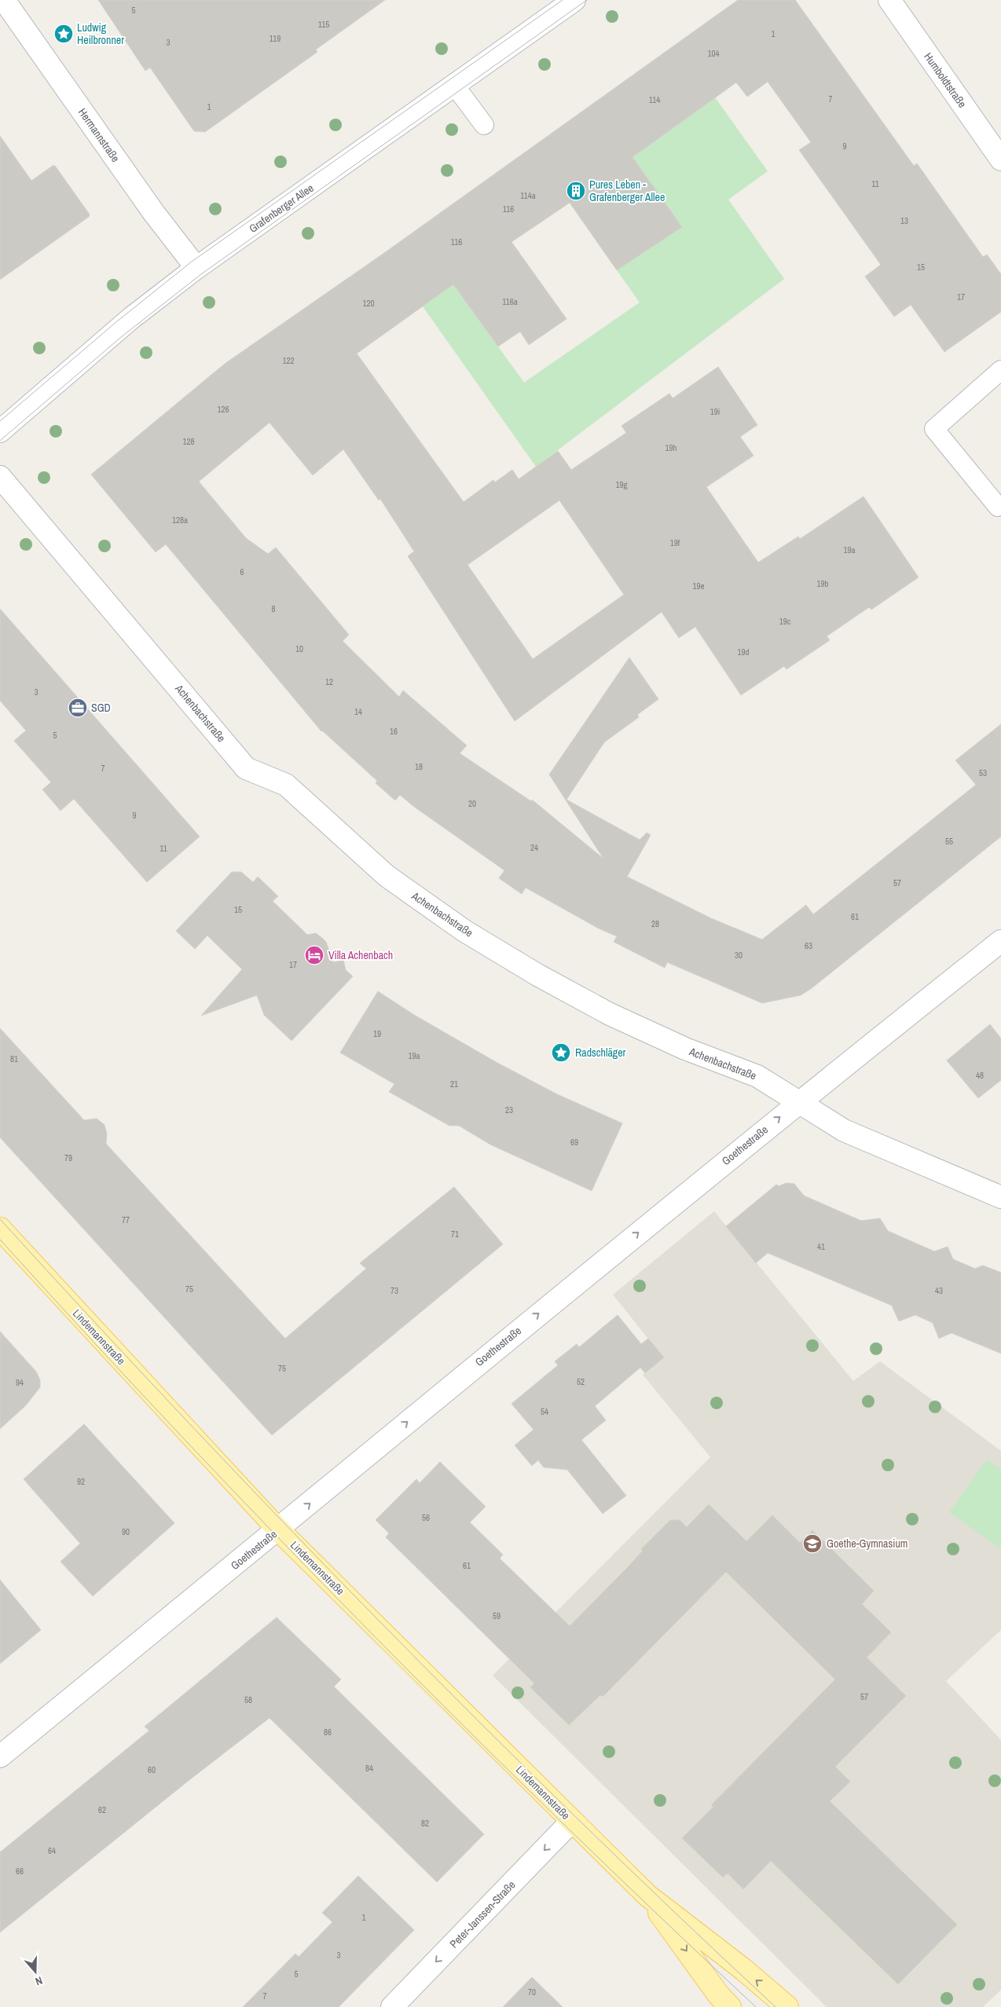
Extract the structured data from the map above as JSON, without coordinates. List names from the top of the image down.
{
  "streets": {
    "main road": ["Lindemannstraße"],
    "street": [
      "Humboldtstraße",
      "Hermannstraße",
      "Grafenberger Allee",
      "Achenbachstraße",
      "Goethestraße",
      "Peter-Janssen-Straße"
    ]
  },
  "crossings": [
    ["Hermannstraße", "Grafenberger Allee"],
    ["Achenbachstraße", "Goethestraße"],
    ["Goethestraße", "Lindemannstraße"],
    ["Lindemannstraße", "Peter-Janssen-Straße"]
  ],
  "one_way": ["Goethestraße", "Peter-Janssen-Straße"],
  "places": {
    "place": ["Ludwig Heilbronner", "Radschläger"],
    "building": ["Pures Leben - Grafenberger Allee"],
    "office": ["SGD"],
    "hotel": ["Villa Achenbach"],
    "school or university": ["Goethe-Gymnasium"]
  },
  "house_numbers": [
    "5",
    "115",
    "1",
    "119",
    "3",
    "104",
    "7",
    "114",
    "1",
    "9",
    "11",
    "114a",
    "116",
    "13",
    "116",
    "15",
    "17",
    "116a",
    "120",
    "122",
    "126",
    "19i",
    "128",
    "19h",
    "19g",
    "128a",
    "19f",
    "19a",
    "6",
    "19b",
    "19e",
    "8",
    "19c",
    "10",
    "19d",
    "12",
    "3",
    "14",
    "16",
    "5",
    "18",
    "7",
    "53",
    "20",
    "9",
    "55",
    "24",
    "11",
    "57",
    "15",
    "61",
    "28",
    "63",
    "30",
    "17",
    "19",
    "19a",
    "81",
    "48",
    "21",
    "23",
    "69",
    "79",
    "77",
    "71",
    "41",
    "75",
    "73",
    "43",
    "75",
    "52",
    "94",
    "54",
    "92",
    "56",
    "90",
    "61",
    "59",
    "57",
    "58",
    "86",
    "84",
    "60",
    "62",
    "82",
    "64",
    "66",
    "1",
    "3",
    "5",
    "70",
    "7"
  ],
  "north": "bottom"
}
